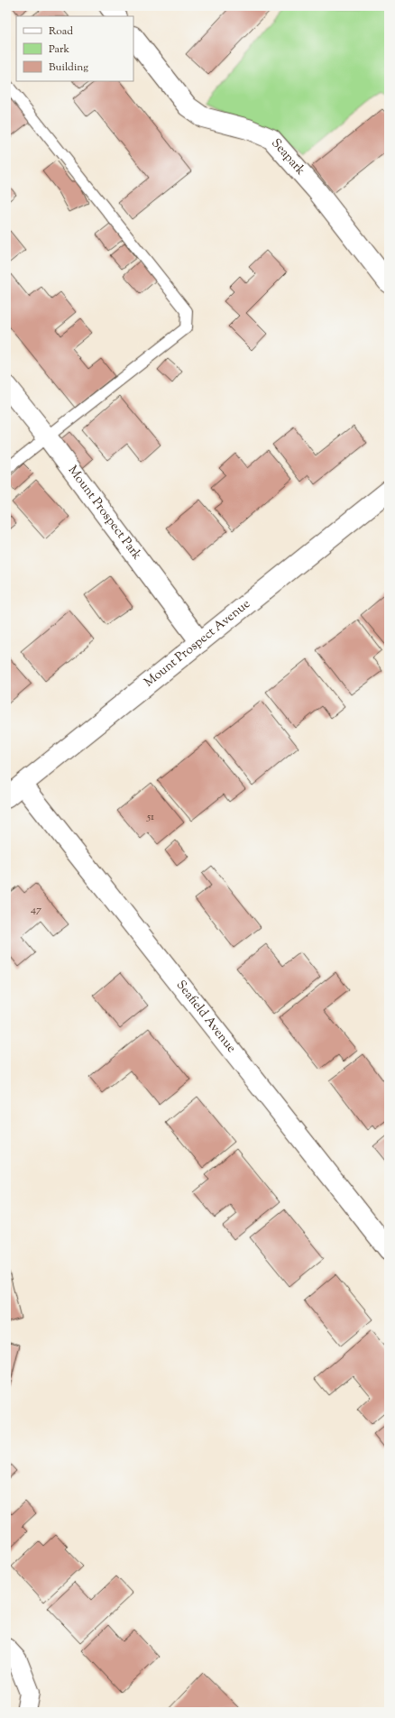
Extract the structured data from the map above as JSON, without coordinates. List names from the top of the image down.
{
  "streets": {
    "street": [
      "Seapark",
      "Mount Prospect Park",
      "Mount Prospect Avenue",
      "Seafield Avenue"
    ]
  },
  "crossings": [
    ["Mount Prospect Park", "Mount Prospect Avenue"],
    ["Mount Prospect Avenue", "Seafield Avenue"]
  ],
  "house_numbers": ["51", "47"],
  "legend": ["Road", "Park", "Building"]
}
